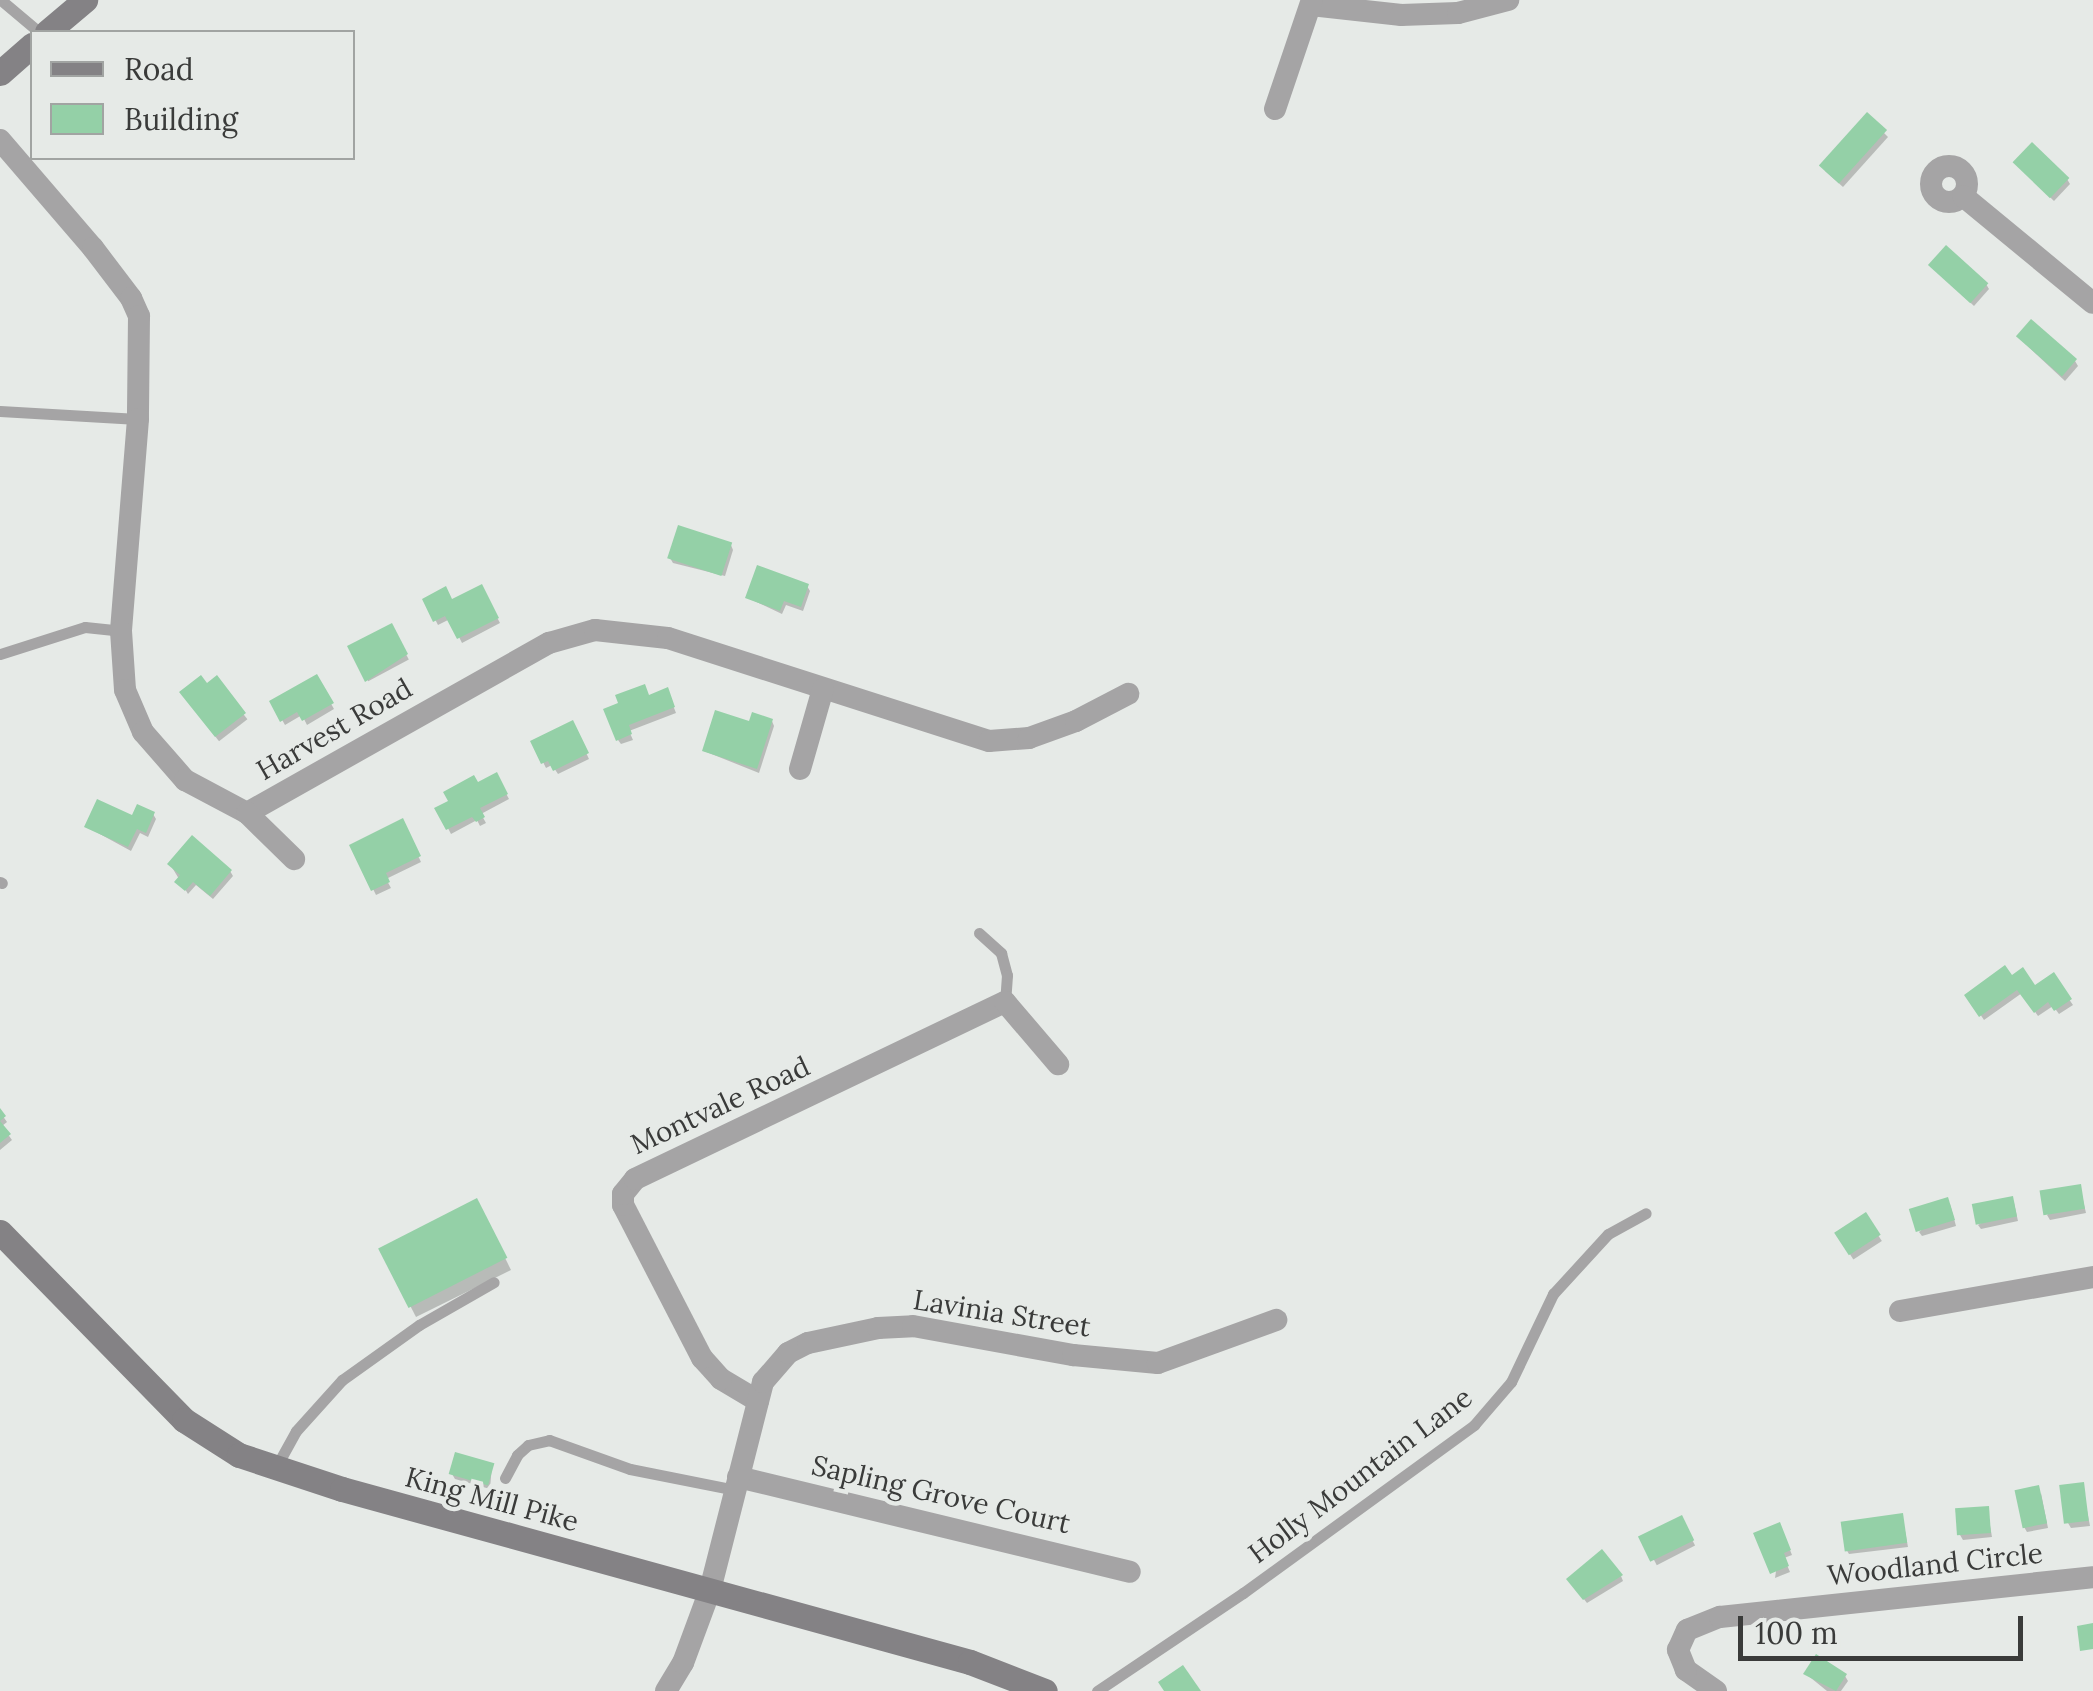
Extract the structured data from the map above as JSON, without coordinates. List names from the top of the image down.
{
  "streets": {
    "main road": ["King Mill Pike"],
    "street": [
      "Harvest Road",
      "Montvale Road",
      "Lavinia Street",
      "Sapling Grove Court",
      "Woodland Circle"
    ],
    "lane": ["Holly Mountain Lane"]
  },
  "crossings": [
    ["Montvale Road", "Lavinia Street"],
    ["Lavinia Street", "Sapling Grove Court"],
    ["Lavinia Street", "King Mill Pike"]
  ],
  "legend": ["Road", "Building"],
  "scale_bar": "100 m"
}
